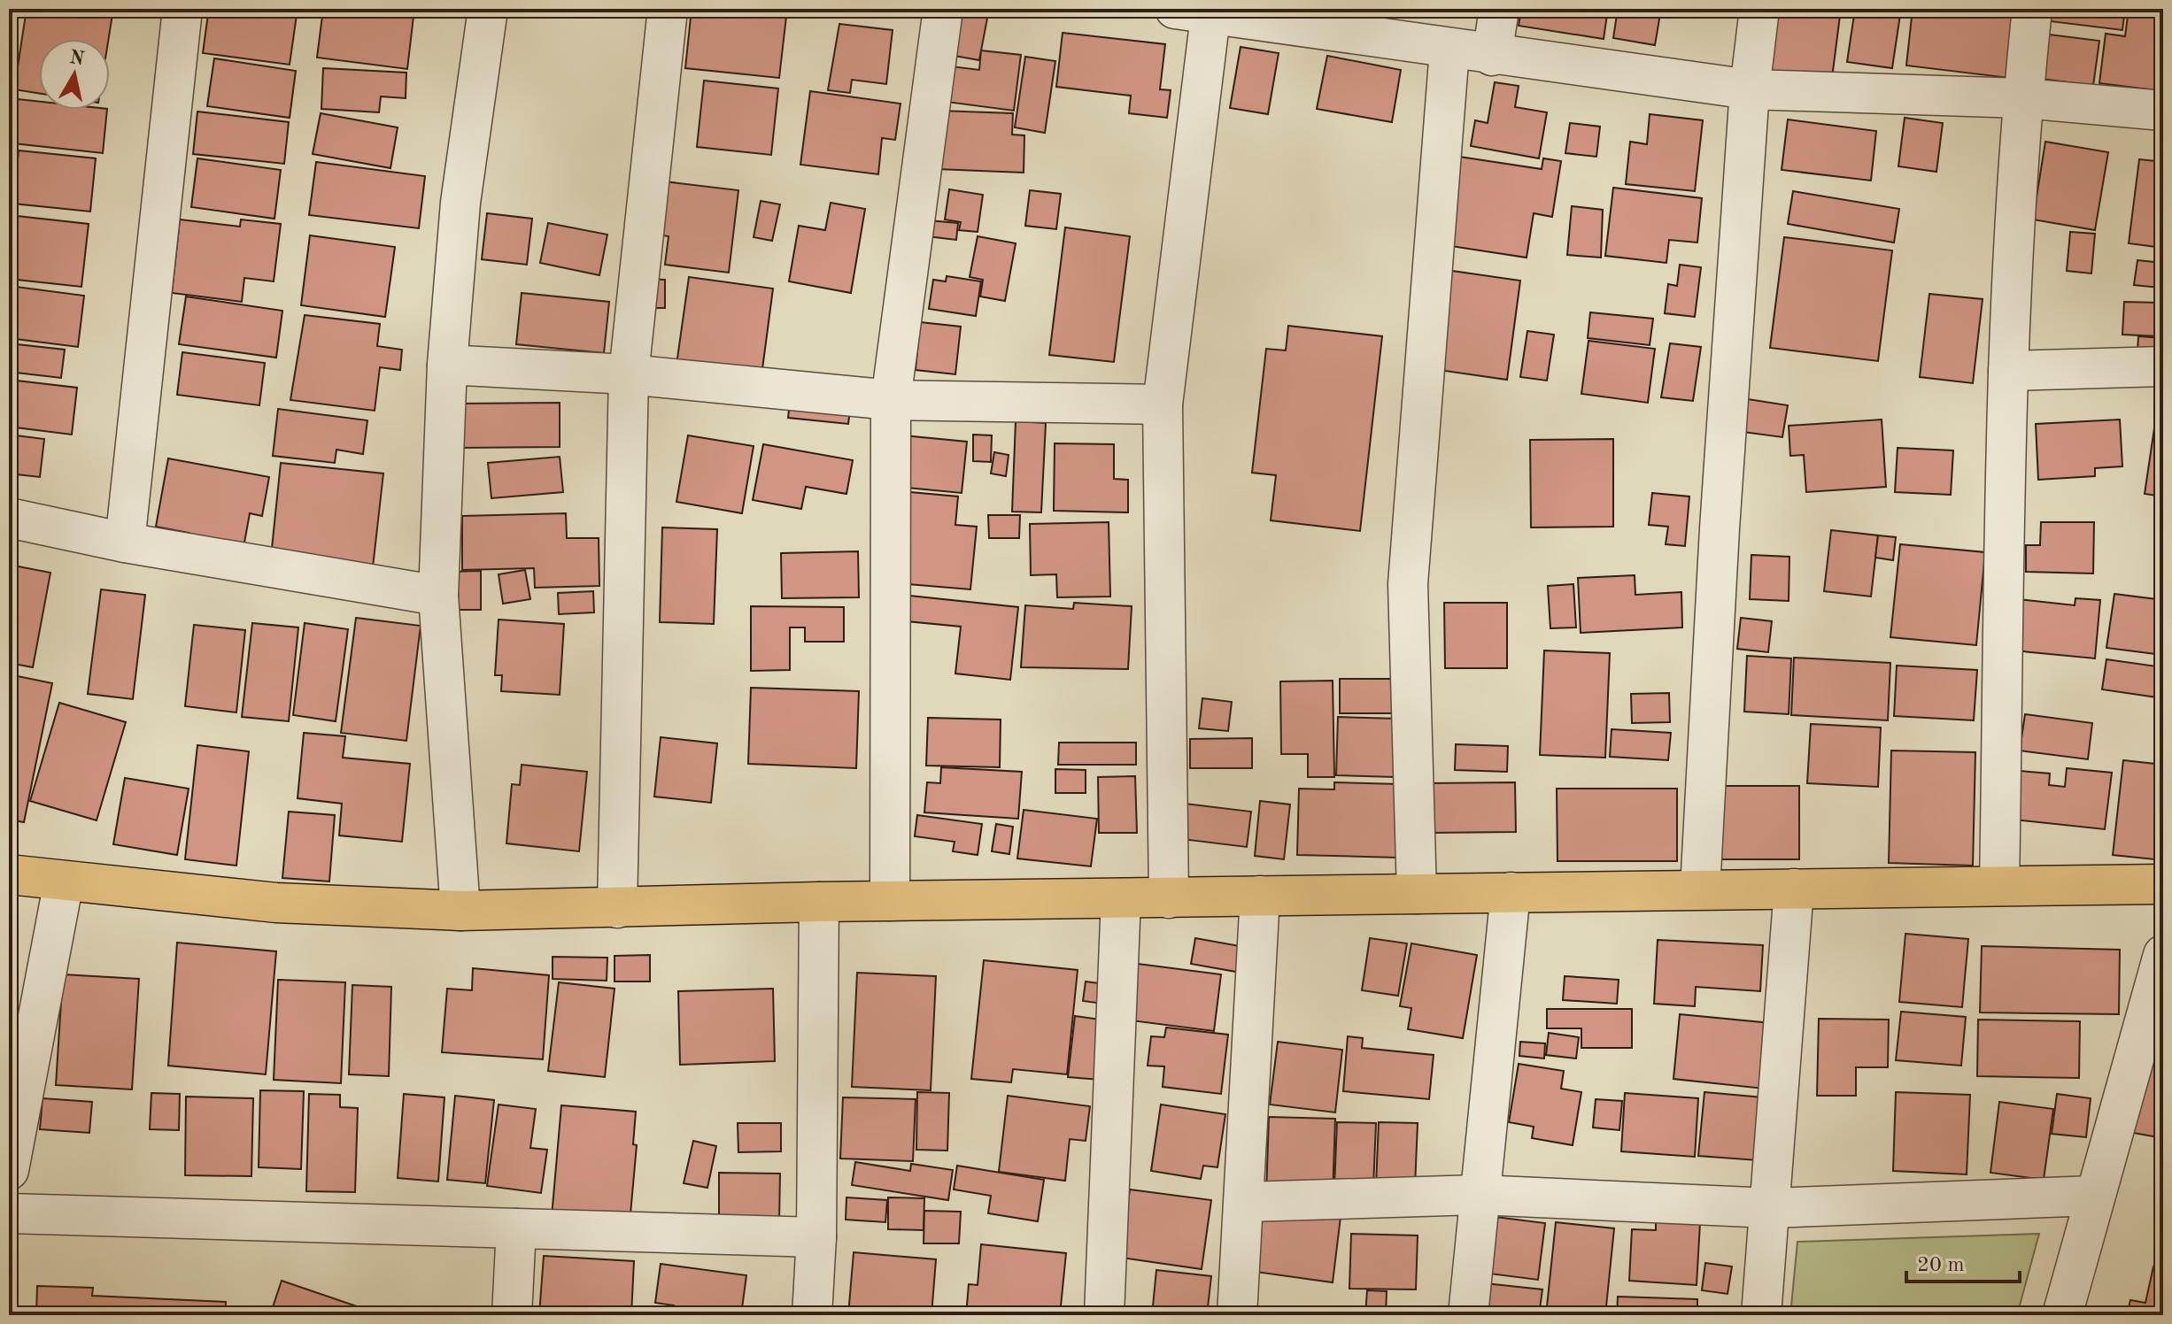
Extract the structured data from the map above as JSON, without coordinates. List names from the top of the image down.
{
  "scale_bar": "20 m",
  "north": "top"
}
